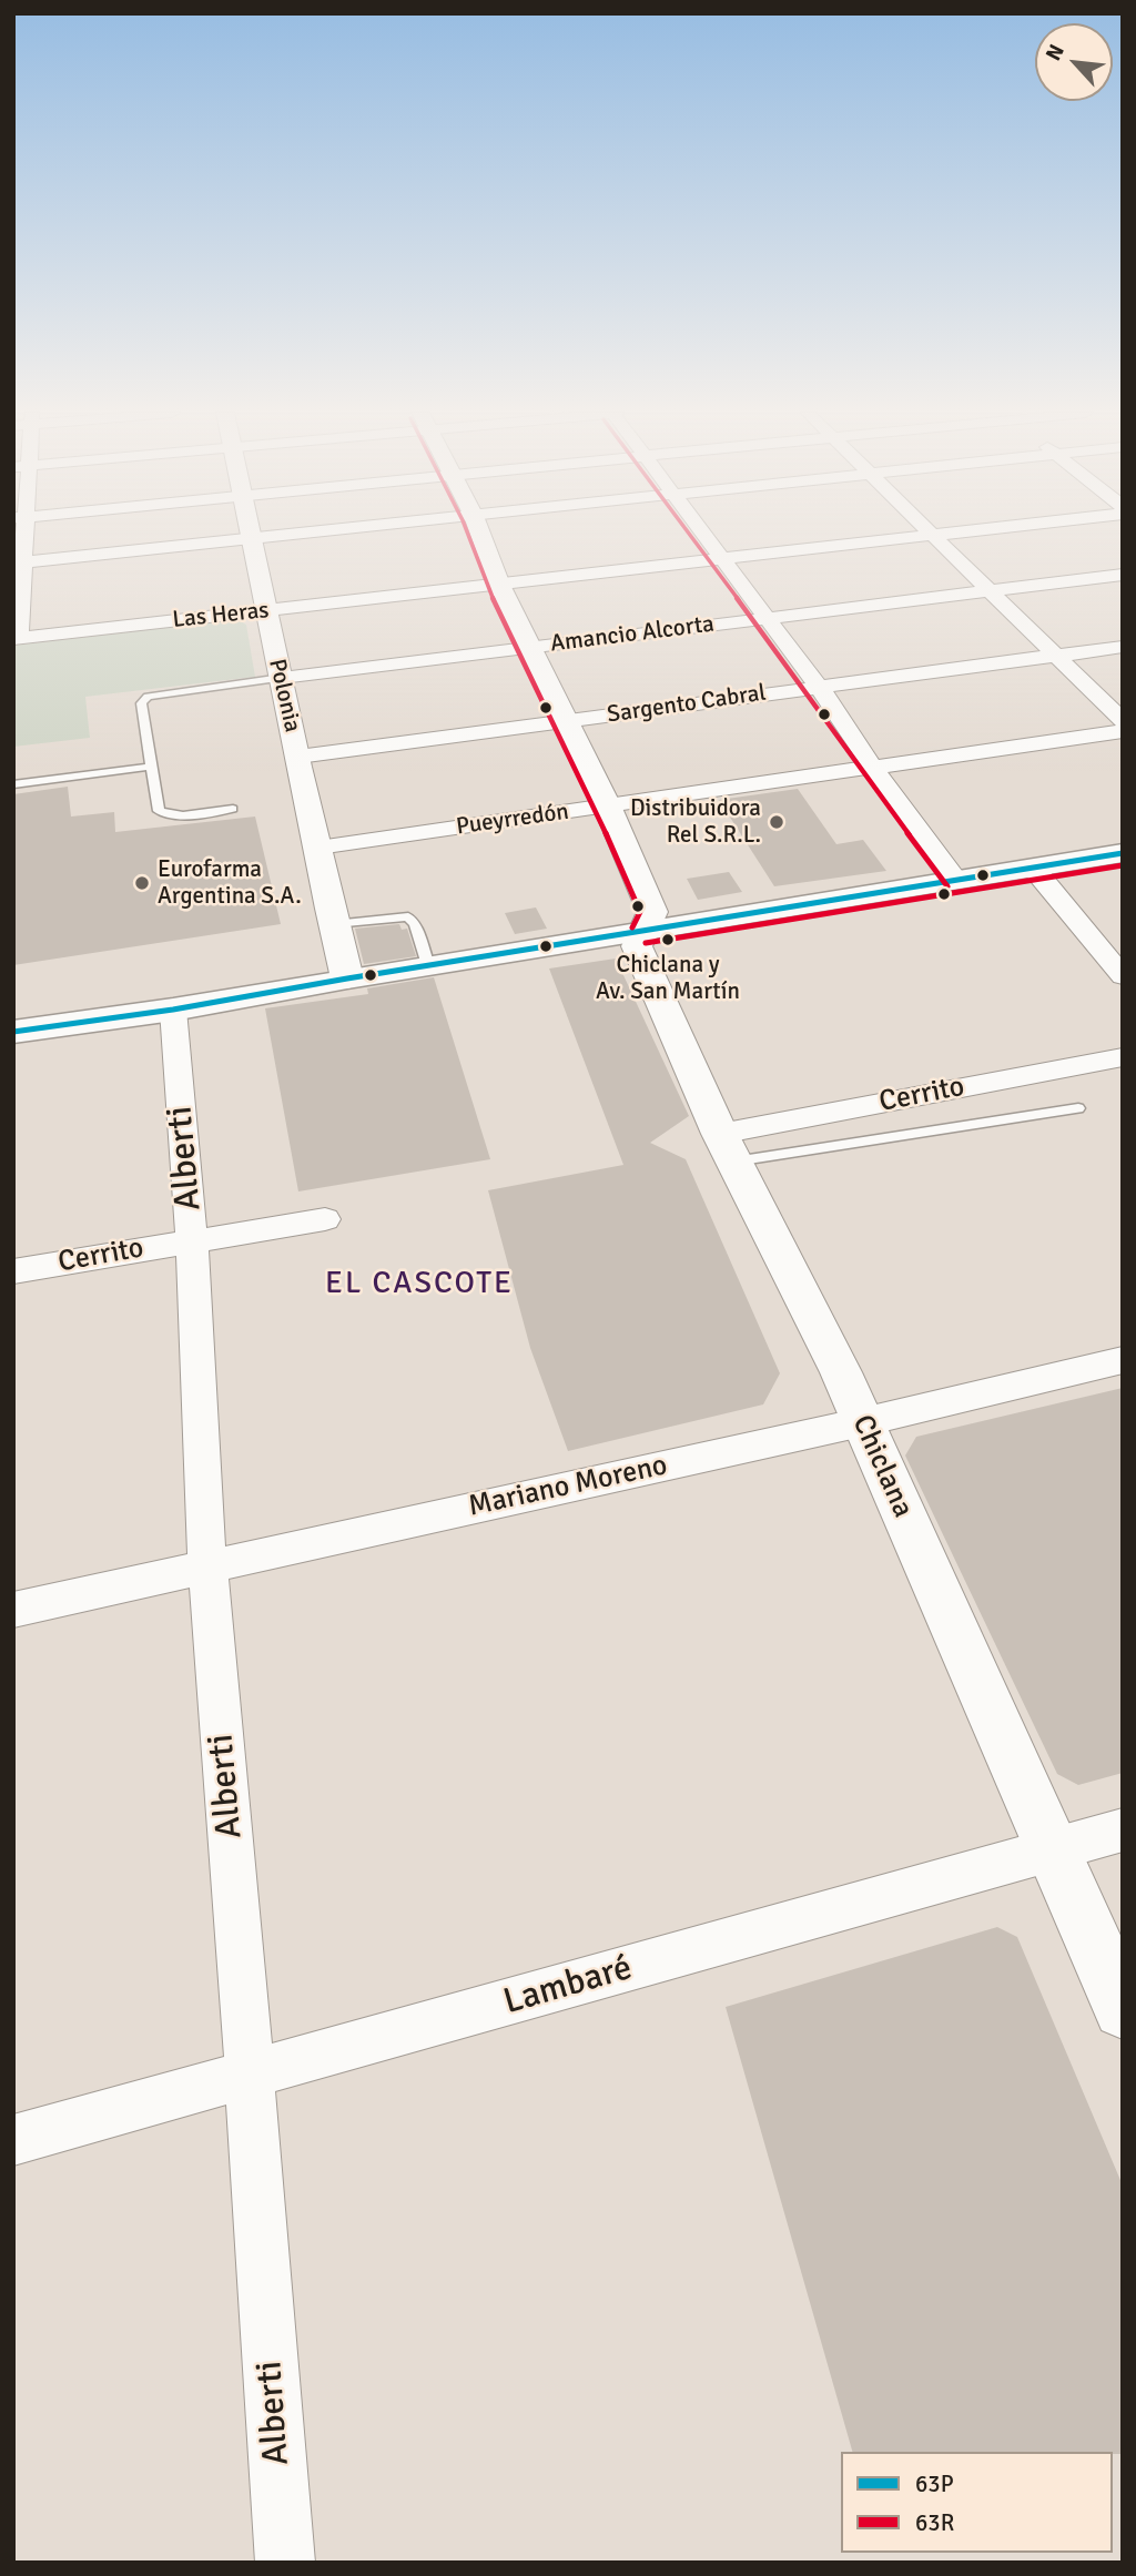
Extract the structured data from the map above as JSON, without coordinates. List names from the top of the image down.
{
  "streets": {
    "street": [
      "Las Heras",
      "Amancio Alcorta",
      "Polonia",
      "Sargento Cabral",
      "Pueyrredón",
      "Cerrito",
      "Alberti",
      "Chiclana",
      "Mariano Moreno",
      "Lambaré"
    ]
  },
  "crossings": [
    ["Las Heras", "Polonia"],
    ["Las Heras", "Chiclana"],
    ["Amancio Alcorta", "Polonia"],
    ["Amancio Alcorta", "Chiclana"],
    ["Polonia", "Sargento Cabral"],
    ["Polonia", "Pueyrredón"],
    ["Sargento Cabral", "Chiclana"],
    ["Pueyrredón", "Chiclana"],
    ["Cerrito", "Alberti"],
    ["Cerrito", "Chiclana"],
    ["Alberti", "Mariano Moreno"],
    ["Alberti", "Lambaré"],
    ["Chiclana", "Mariano Moreno"],
    ["Chiclana", "Lambaré"]
  ],
  "districts": ["EL CASCOTE"],
  "places": ["Distribuidora Rel S.R.L.", "Eurofarma Argentina S.A.", "Chiclana y Av. San Martín"],
  "lines": ["transit line 63R", "transit line 63P"],
  "legend": ["63P", "63R"],
  "north": "top left"
}
